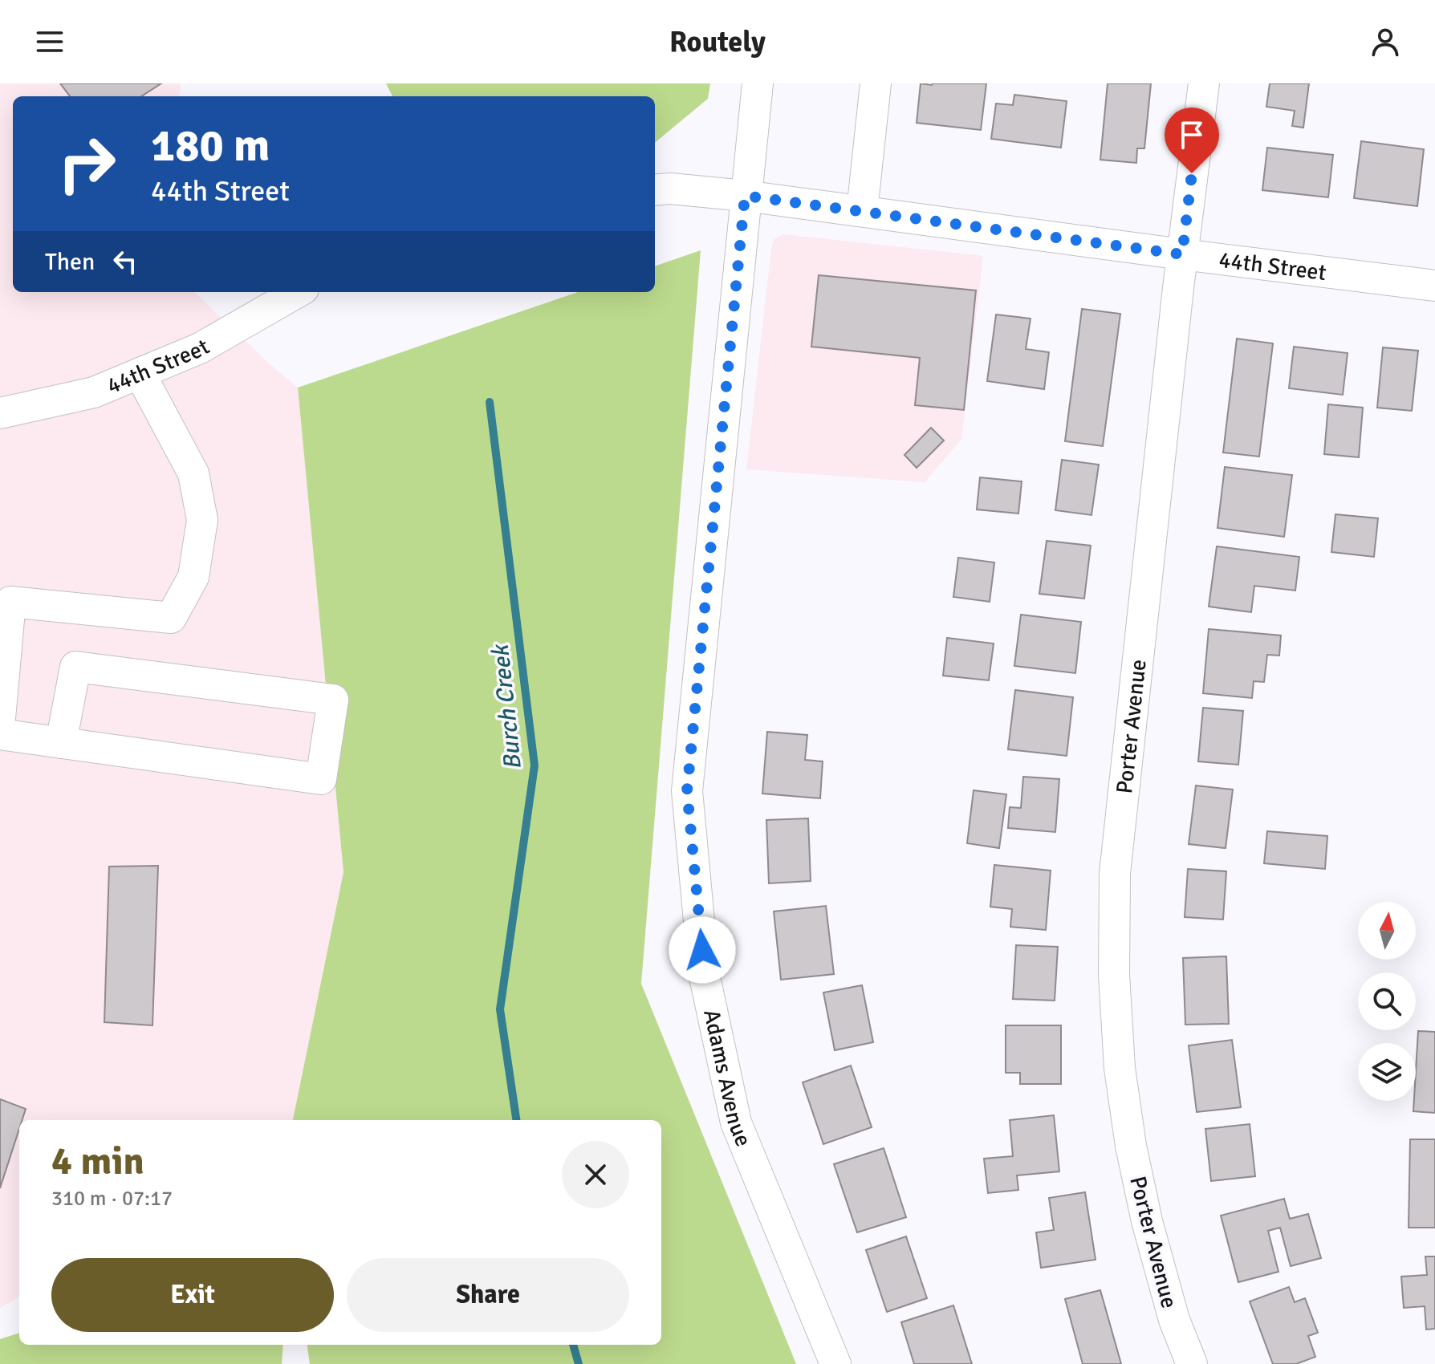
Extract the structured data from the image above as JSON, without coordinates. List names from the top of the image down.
{
  "streets": {
    "street": ["44th Street", "Porter Avenue", "Adams Avenue"]
  },
  "crossings": [
    ["44th Street", "Porter Avenue"],
    ["44th Street", "Adams Avenue"]
  ],
  "water": ["Burch Creek"],
  "north": "top",
  "page": {
    "header": "Routely",
    "turn": ["180 m", "44th Street"],
    "then": "Then",
    "heading": ["4 min", "310 m · 07:17"],
    "buttons": ["Exit", "Share"]
  }
}
